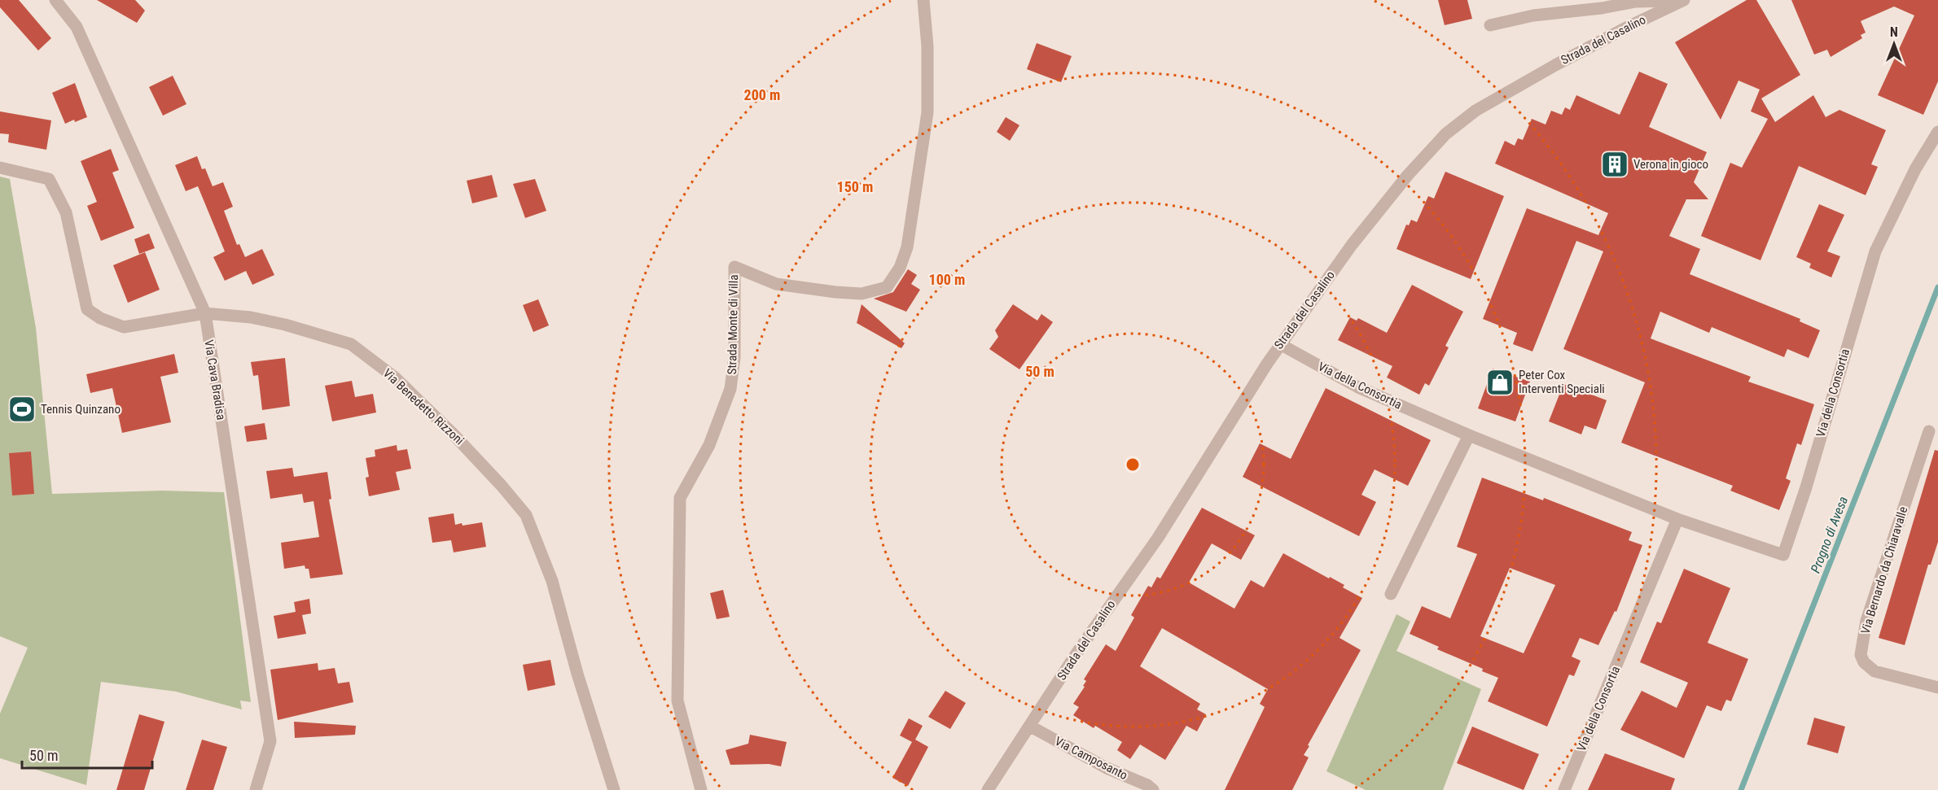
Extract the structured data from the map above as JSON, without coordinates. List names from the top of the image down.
{
  "streets": {
    "street": [
      "Strada del Casalino",
      "Strada Monte di Villa",
      "Via Cava Bradisa",
      "Via della Consortia",
      "Via Benedetto Rizzoni",
      "Via Bernardo da Chiaravalle",
      "Via Camposanto"
    ]
  },
  "crossings": [
    ["Strada del Casalino", "Via della Consortia"],
    ["Strada del Casalino", "Via Camposanto"],
    ["Via Cava Bradisa", "Via Benedetto Rizzoni"]
  ],
  "water": ["Progno di Avesa"],
  "places": {
    "building": ["Verona in gioco"],
    "shop": ["Peter Cox Interventi Speciali"],
    "sports": ["Tennis Quinzano"]
  },
  "scale_bar": "50 m",
  "north": "top",
  "rings": [
    "200 m",
    "150 m",
    "100 m",
    "50 m"
  ]
}
